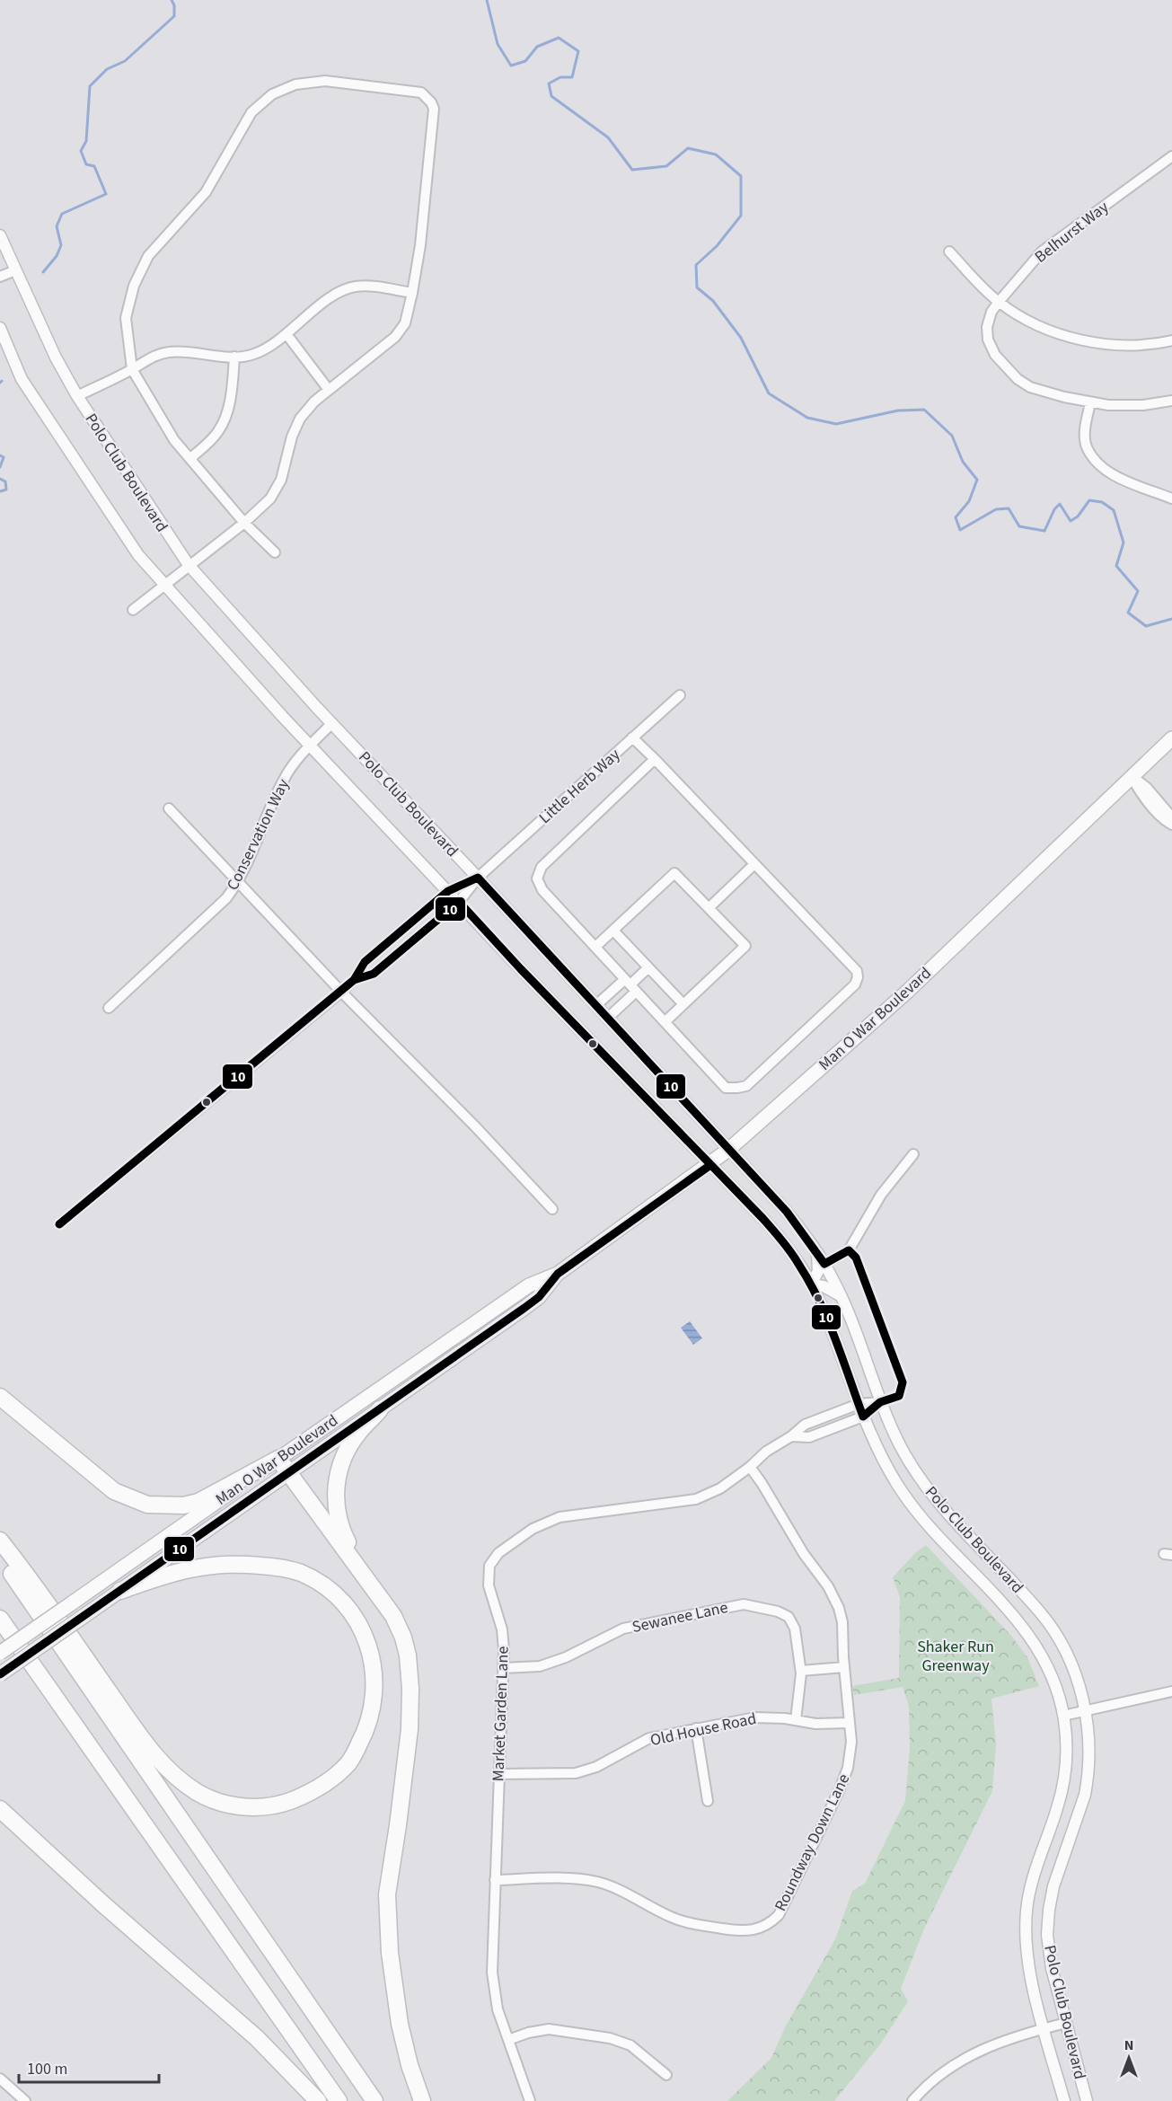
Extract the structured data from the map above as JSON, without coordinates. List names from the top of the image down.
{
  "streets": {
    "main road": ["Man O War Boulevard"],
    "street": [
      "Belhurst Way",
      "Polo Club Boulevard",
      "Little Herb Way",
      "Conservation Way",
      "Sewanee Lane",
      "Market Garden Lane",
      "Old House Road",
      "Roundway Down Lane"
    ]
  },
  "crossings": [
    ["Polo Club Boulevard", "Little Herb Way"],
    ["Polo Club Boulevard", "Conservation Way"],
    ["Polo Club Boulevard", "Man O War Boulevard"],
    ["Polo Club Boulevard", "Market Garden Lane"],
    ["Sewanee Lane", "Market Garden Lane"],
    ["Sewanee Lane", "Old House Road"],
    ["Market Garden Lane", "Old House Road"],
    ["Market Garden Lane", "Roundway Down Lane"],
    ["Old House Road", "Roundway Down Lane"]
  ],
  "parks": ["Shaker Run Greenway"],
  "lines": ["transit line 10"],
  "scale_bar": "100 m",
  "north": "top"
}
